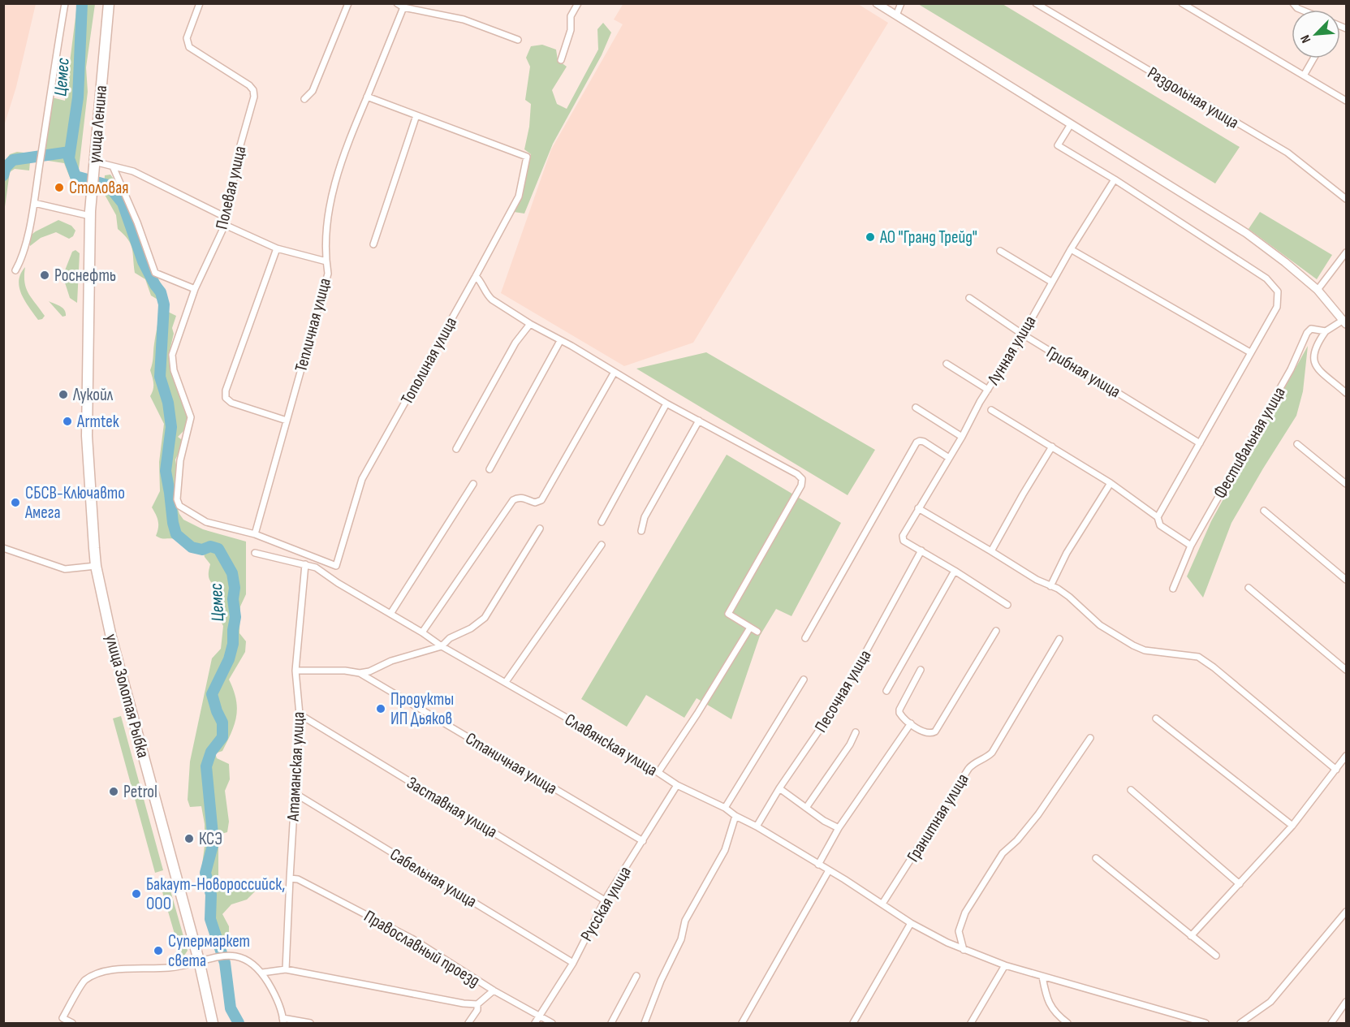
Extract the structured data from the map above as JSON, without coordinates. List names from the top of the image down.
{
  "streets": {
    "highway": ["улица Ленина", "улица Золотая Рыбка"],
    "street": [
      "Раздольная улица",
      "Полевая улица",
      "Тепличная улица",
      "Лунная улица",
      "Тополиная улица",
      "Грибная улица",
      "Фестивальная улица",
      "Песочная улица",
      "Славянская улица",
      "Станичная улица",
      "Атаманская улица",
      "Заставная улица",
      "Гранитная улица",
      "Сабельная улица",
      "Русская улица",
      "Православный проезд"
    ]
  },
  "crossings": [
    ["улица Ленина", "улица Золотая Рыбка"],
    ["Полевая улица", "Тепличная улица"],
    ["Полевая улица", "Тополиная улица"],
    ["Тепличная улица", "Тополиная улица"],
    ["Лунная улица", "Грибная улица"],
    ["Лунная улица", "Песочная улица"],
    ["Песочная улица", "Славянская улица"],
    ["Славянская улица", "Атаманская улица"],
    ["Славянская улица", "Гранитная улица"],
    ["Славянская улица", "Русская улица"],
    ["Станичная улица", "Атаманская улица"],
    ["Станичная улица", "Русская улица"],
    ["Атаманская улица", "Заставная улица"],
    ["Атаманская улица", "Сабельная улица"],
    ["Атаманская улица", "Православный проезд"],
    ["Заставная улица", "Русская улица"],
    ["Сабельная улица", "Русская улица"],
    ["Русская улица", "Православный проезд"]
  ],
  "water": ["Цемес"],
  "places": [
    "Столовая",
    "АО \"Гранд Трейд\"",
    "Роснефть",
    "Лукойл",
    "Armtek",
    "СБСВ-Ключавто Амега",
    "Продукты ИП Дьяков",
    "Petrol",
    "КСЭ",
    "Бакаут-Новороссийск, ООО",
    "Супермаркет света"
  ],
  "north": "bottom left"
}
